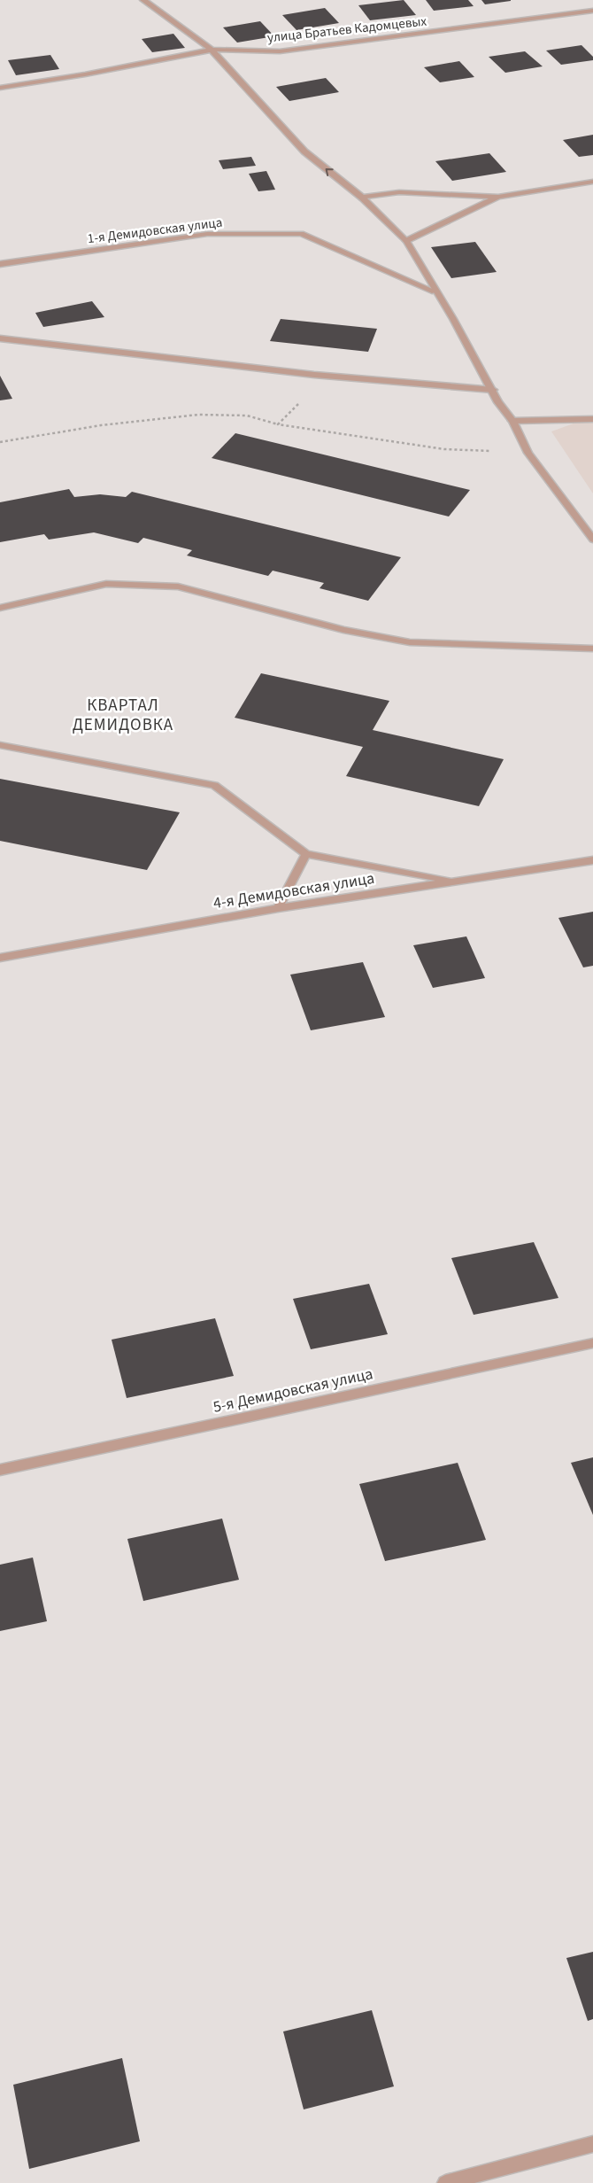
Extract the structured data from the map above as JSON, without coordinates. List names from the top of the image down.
{
  "streets": {
    "street": [
      "улица Братьев Кадомцевых",
      "1-я Демидовская улица",
      "4-я Демидовская улица",
      "5-я Демидовская улица"
    ]
  },
  "districts": ["КВАРТАЛ ДЕМИДОВКА"]
}
